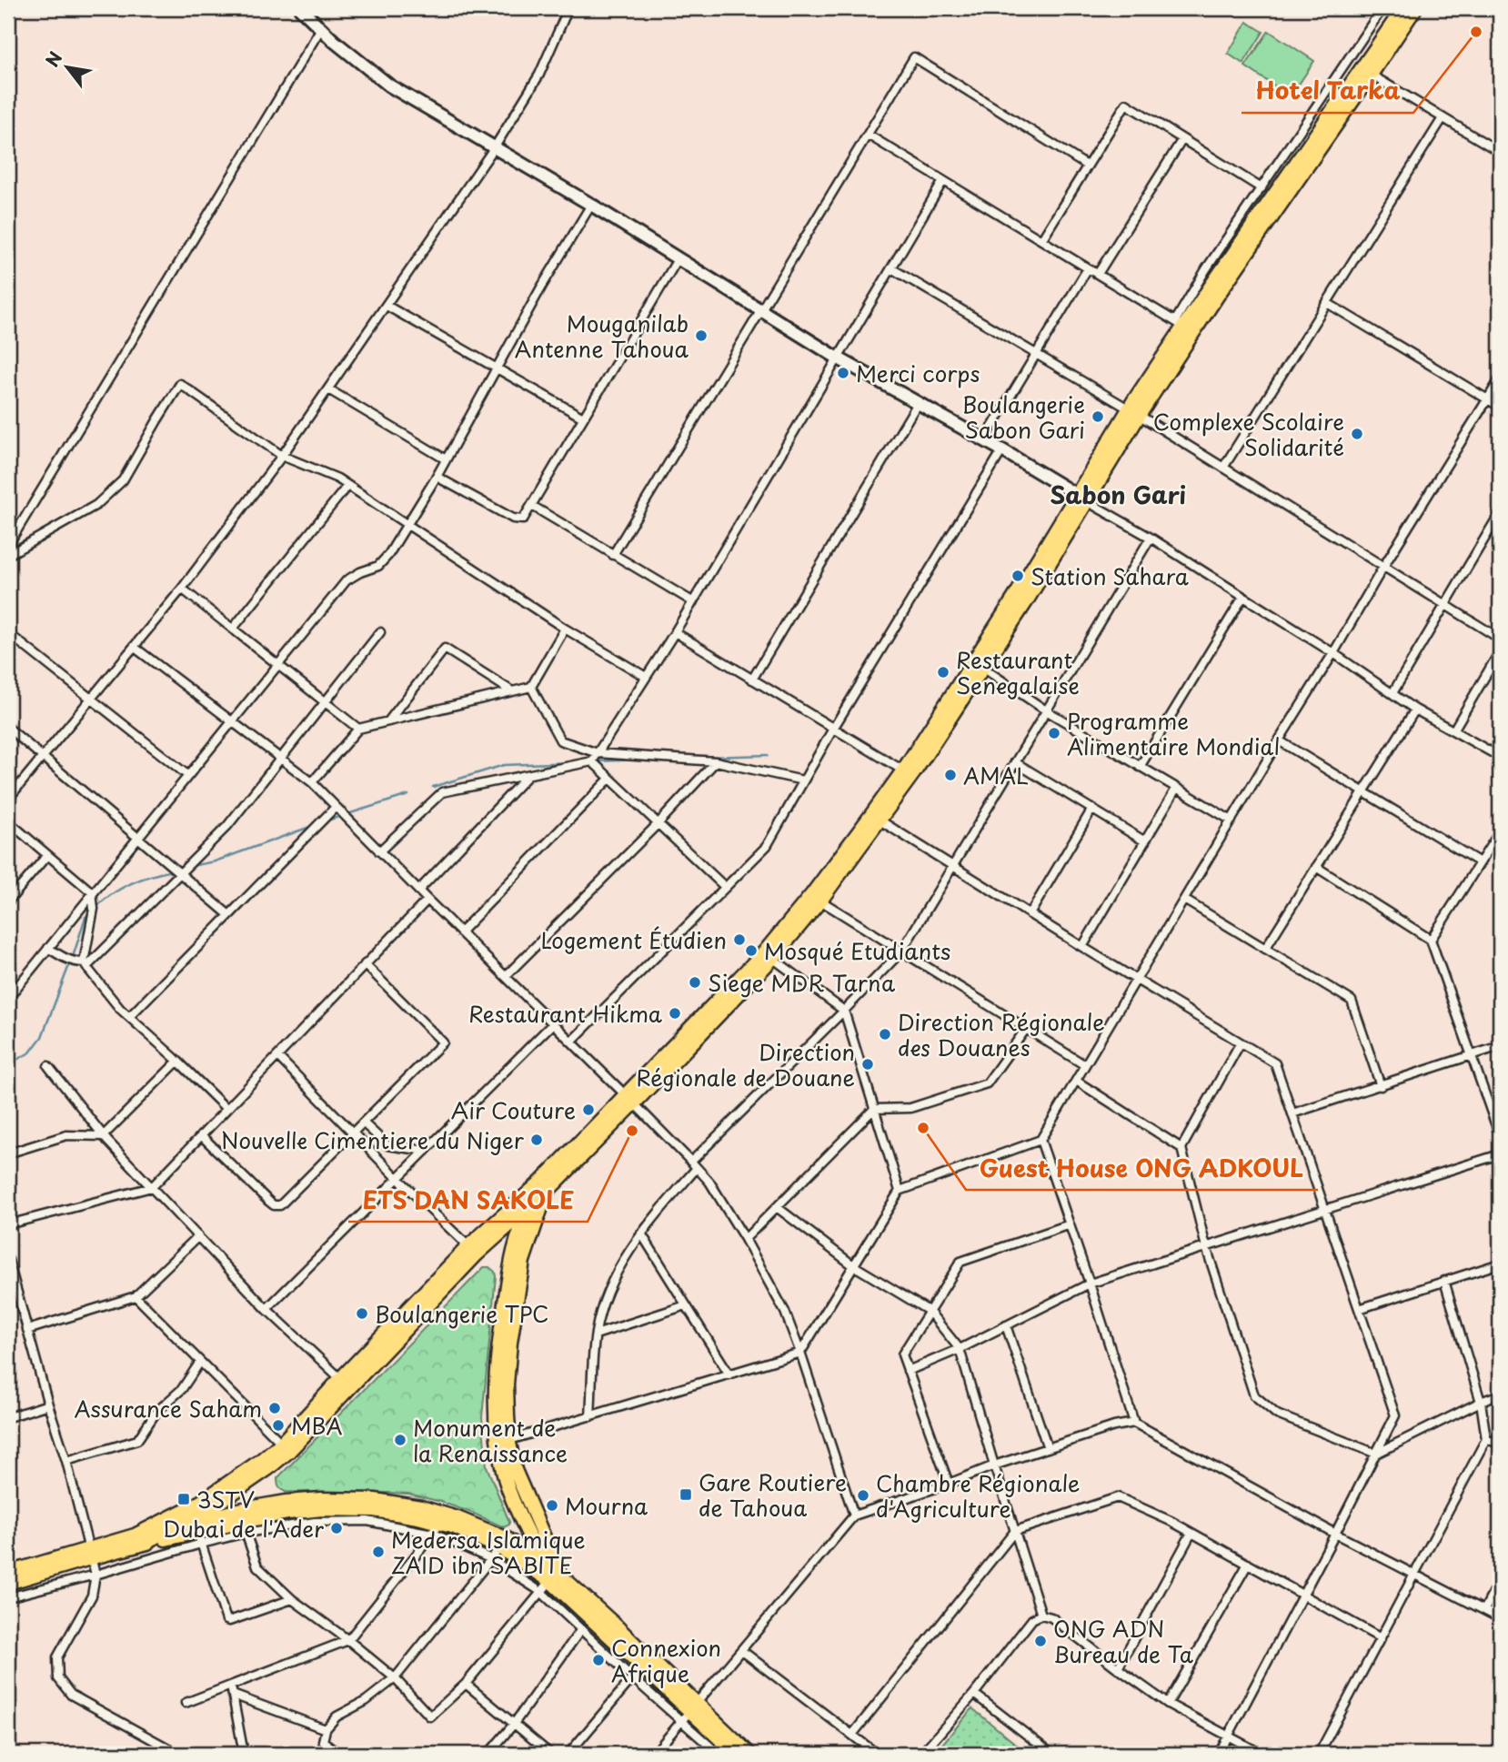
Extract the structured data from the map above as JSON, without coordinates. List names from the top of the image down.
{
  "districts": ["Sabon Gari"],
  "places": {
    "other": [
      "Hotel Tarka",
      "Mouganilab Antenne Tahoua",
      "Merci corps",
      "Boulangerie Sabon Gari",
      "Complexe Scolaire Solidarité",
      "Station Sahara",
      "Restaurant Senegalaise",
      "Programme Alimentaire Mondial",
      "AMAL",
      "Logement Étudien",
      "Mosqué Etudiants",
      "Siege MDR Tarna",
      "Restaurant Hikma",
      "Direction Régionale des Douanes",
      "Direction Régionale de Douane",
      "Air Couture",
      "Guest House ONG ADKOUL",
      "ETS DAN SAKOLE",
      "Nouvelle Cimentiere du Niger",
      "Boulangerie TPC",
      "Assurance Saham",
      "MBA",
      "Monument de la Renaissance",
      "Chambre Régionale d'Agriculture",
      "Mourna",
      "Dubai de l'Ader",
      "Medersa Islamique ZAID ibn SABITE",
      "ONG ADN Bureau de Ta",
      "Connexion Afrique"
    ],
    "transit": ["Gare Routiere de Tahoua", "3STV"]
  },
  "north": "top left"
}
